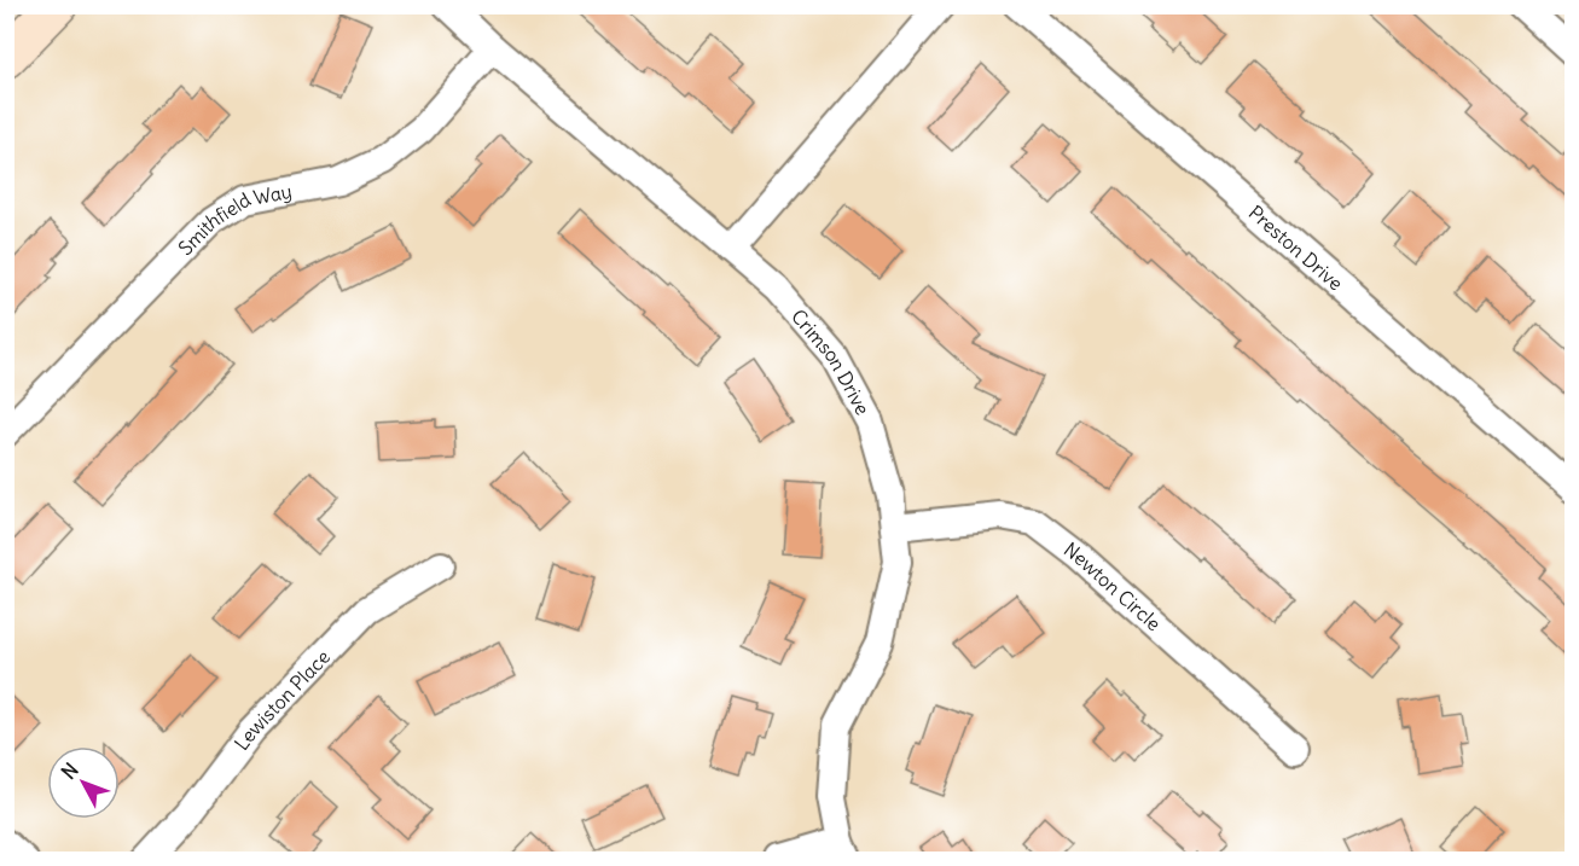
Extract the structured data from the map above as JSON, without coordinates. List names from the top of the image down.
{
  "streets": {
    "street": [
      "Smithfield Way",
      "Preston Drive",
      "Crimson Drive",
      "Newton Circle",
      "Lewiston Place"
    ]
  },
  "crossings": [
    ["Smithfield Way", "Crimson Drive"],
    ["Crimson Drive", "Newton Circle"]
  ],
  "north": "top left"
}
